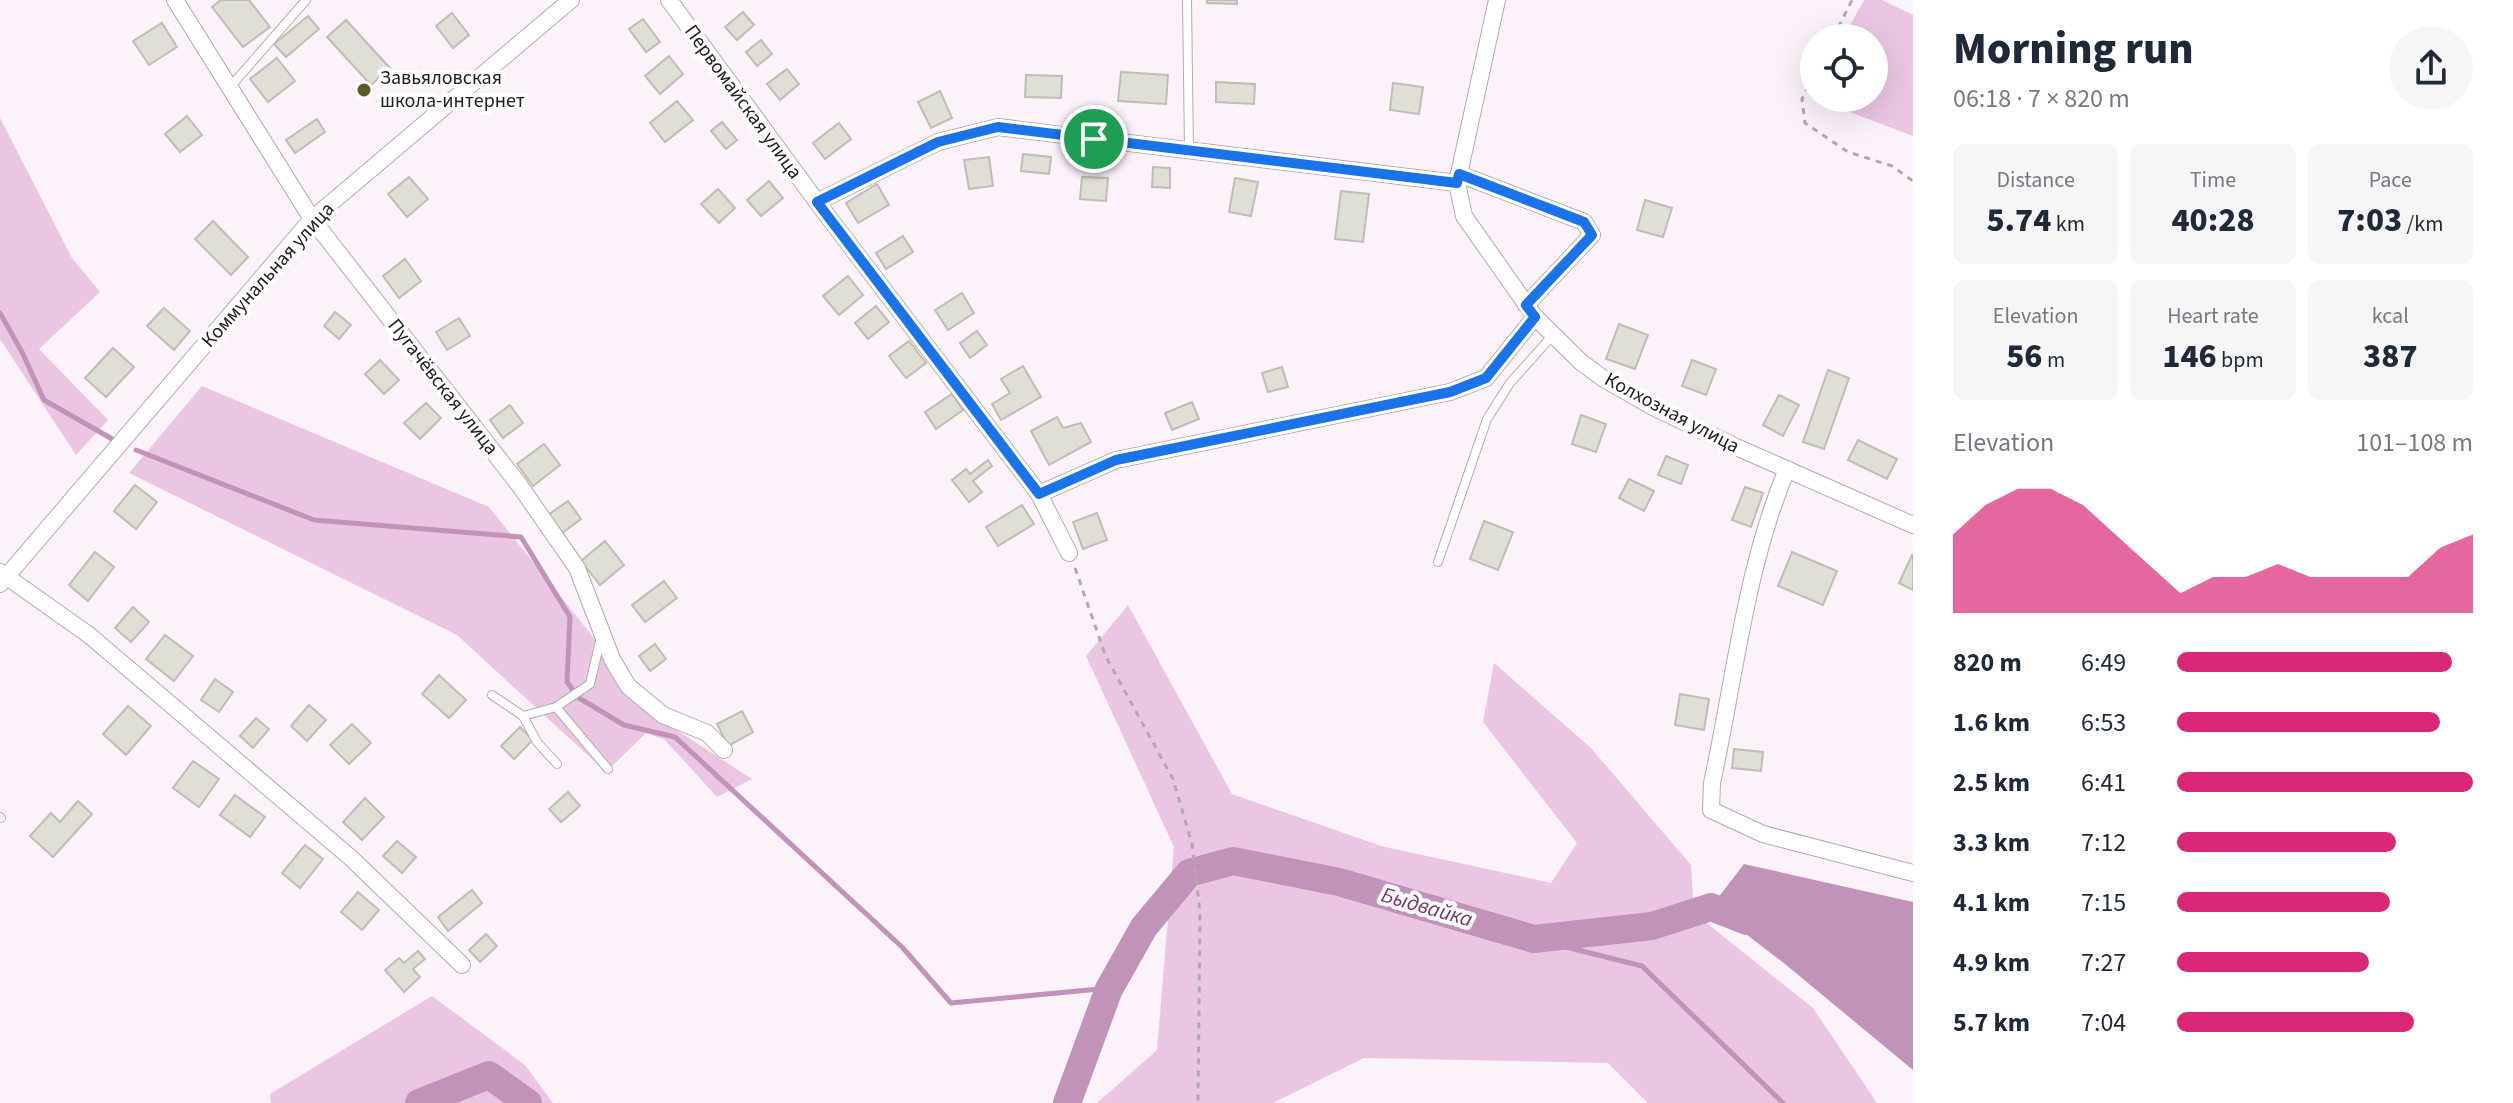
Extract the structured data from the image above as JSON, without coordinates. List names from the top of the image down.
{
  "streets": {
    "street": [
      "Первомайская улица",
      "Коммунальная улица",
      "Пугачёвская улица",
      "Колхозная улица"
    ]
  },
  "crossings": [
    ["Коммунальная улица", "Пугачёвская улица"]
  ],
  "water": ["Быдвайка"],
  "places": ["Завьяловская школа-интернет"],
  "page": {
    "heading": ["Morning run", "06:18 · 7 × 820 m"],
    "stats": [
      ["Distance", "5.74 km"],
      ["Time", "40:28"],
      ["Pace", "7:03 /km"],
      ["Elevation", "56 m"],
      ["Heart rate", "146 bpm"],
      ["kcal", "387"]
    ],
    "chart": ["Elevation", "101–108 m"],
    "list": [
      {
        "name": "820 m",
        "note": "6:49"
      },
      {
        "name": "1.6 km",
        "note": "6:53"
      },
      {
        "name": "2.5 km",
        "note": "6:41"
      },
      {
        "name": "3.3 km",
        "note": "7:12"
      },
      {
        "name": "4.1 km",
        "note": "7:15"
      },
      {
        "name": "4.9 km",
        "note": "7:27"
      },
      {
        "name": "5.7 km",
        "note": "7:04"
      }
    ]
  }
}
